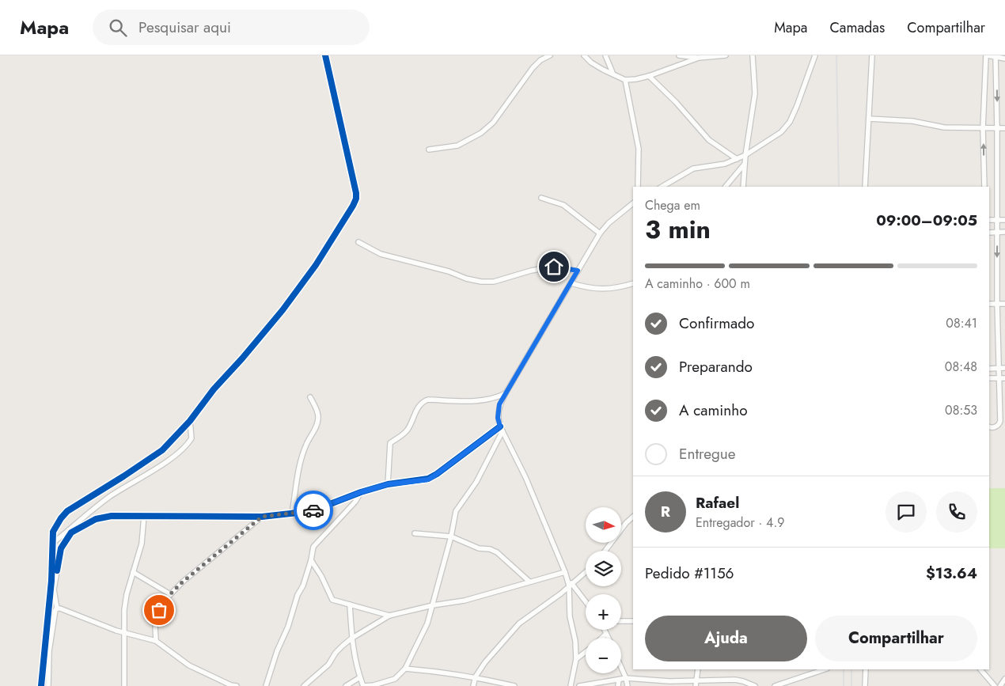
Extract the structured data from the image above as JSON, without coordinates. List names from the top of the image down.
{
  "north": "right",
  "page": {
    "header": "Mapa",
    "search": "Pesquisar aqui",
    "nav": ["Mapa", "Camadas", "Compartilhar"],
    "heading": ["3 min", "Chega em", "09:00–09:05"],
    "panel": [
      "Rafael",
      "Entregador · 4.9",
      "Pedido #1156",
      "$13.64"
    ],
    "bar": "A caminho · 600 m",
    "list": [
      ["Confirmado", "08:41"],
      ["Preparando", "08:48"],
      ["A caminho", "08:53"],
      "Entregue"
    ],
    "round": "R",
    "map_buttons": ["+", "−"],
    "buttons": ["Ajuda", "Compartilhar"]
  }
}
